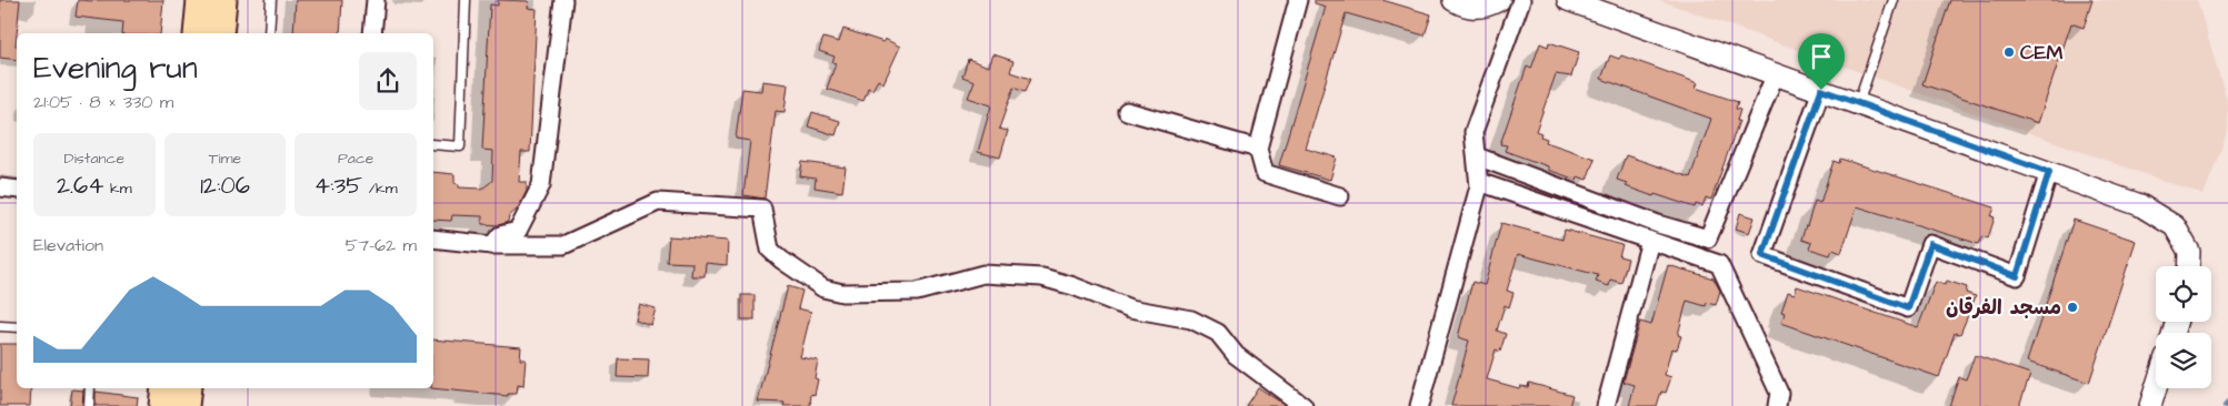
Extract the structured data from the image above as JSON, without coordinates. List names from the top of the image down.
{
  "places": ["CEM", "مسجد الفرقان"],
  "page": {
    "heading": ["Evening run", "21:05 · 8 × 330 m"],
    "stats": [
      ["Distance", "2.64 km"],
      ["Time", "12:06"],
      ["Pace", "4:35 /km"]
    ],
    "chart": ["Elevation", "57–62 m"]
  }
}
